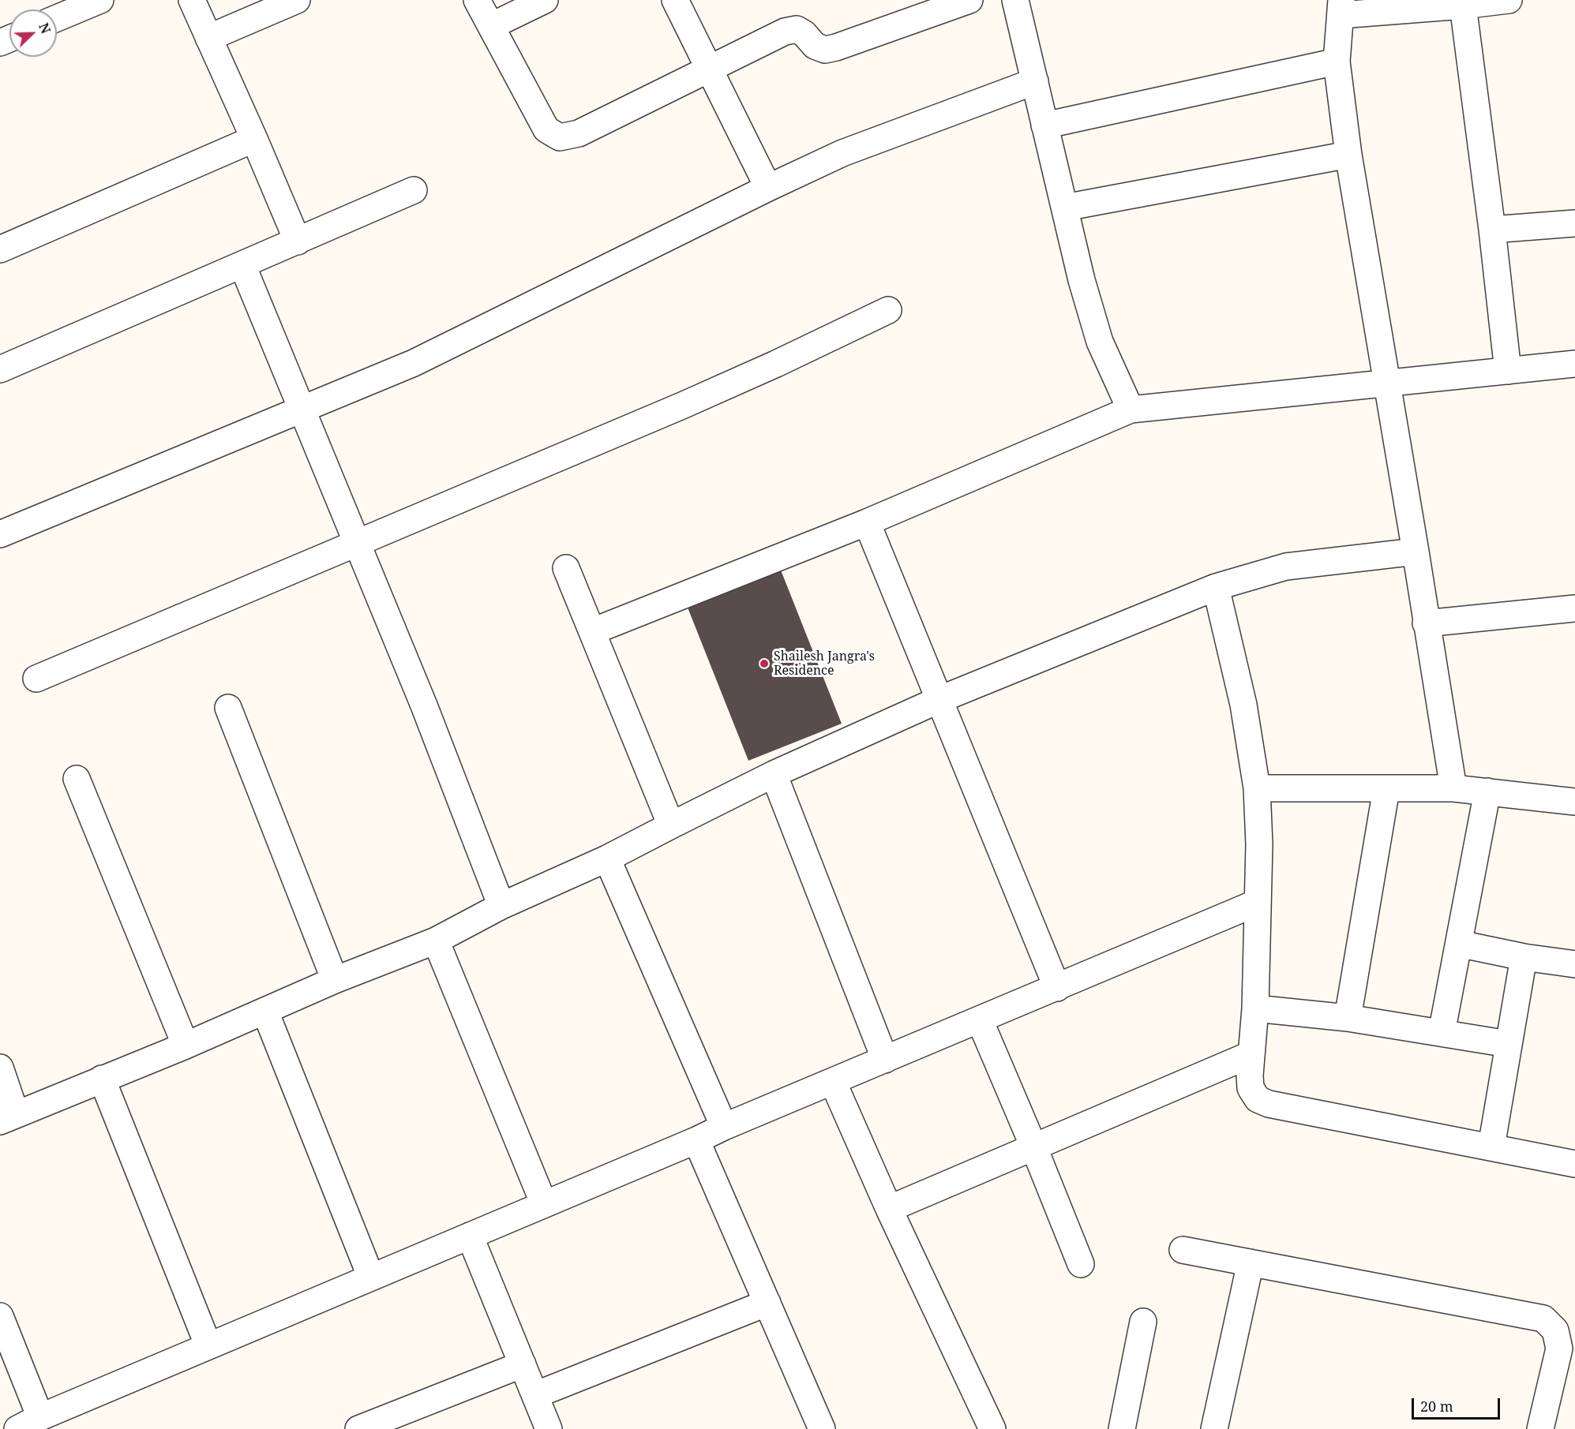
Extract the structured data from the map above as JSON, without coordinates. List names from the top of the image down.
{
  "places": ["Shailesh Jangra's Residence"],
  "scale_bar": "20 m",
  "north": "top right"
}
